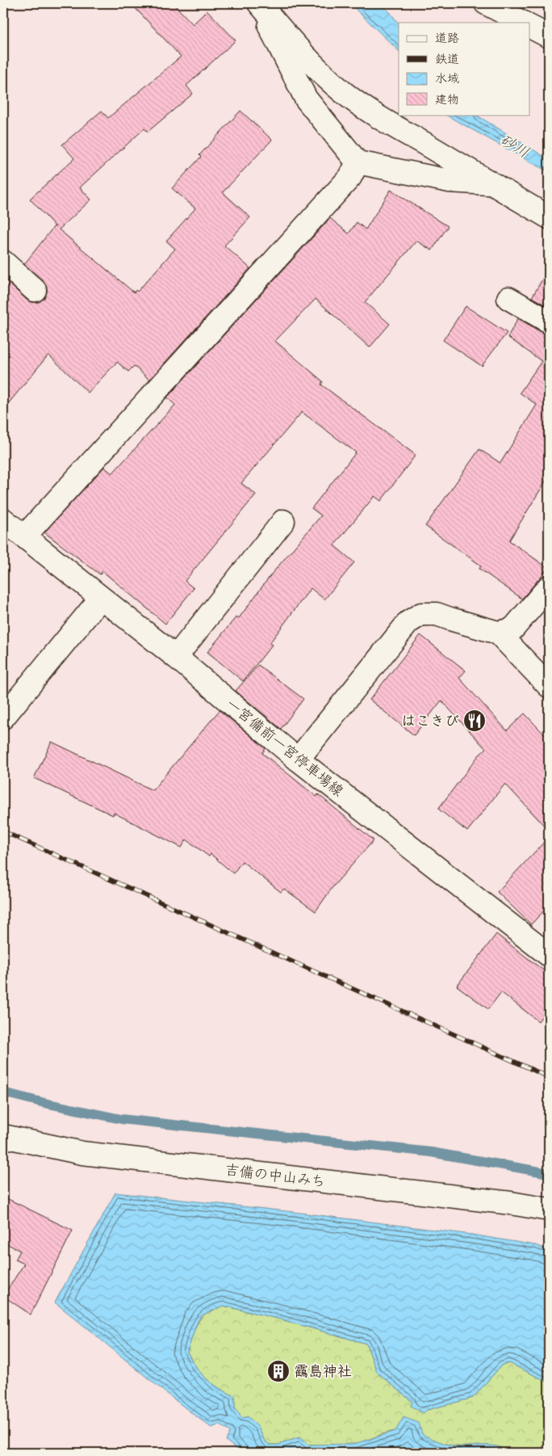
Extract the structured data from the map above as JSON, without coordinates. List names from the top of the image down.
{
  "streets": {
    "street": ["一宮備前一宮停車場線", "吉備の中山みち"]
  },
  "water": ["砂川"],
  "places": {
    "restaurant": ["はこきび"],
    "building": ["靍島神社"]
  },
  "legend": [
    "道路",
    "鉄道",
    "水域",
    "建物"
  ]
}
